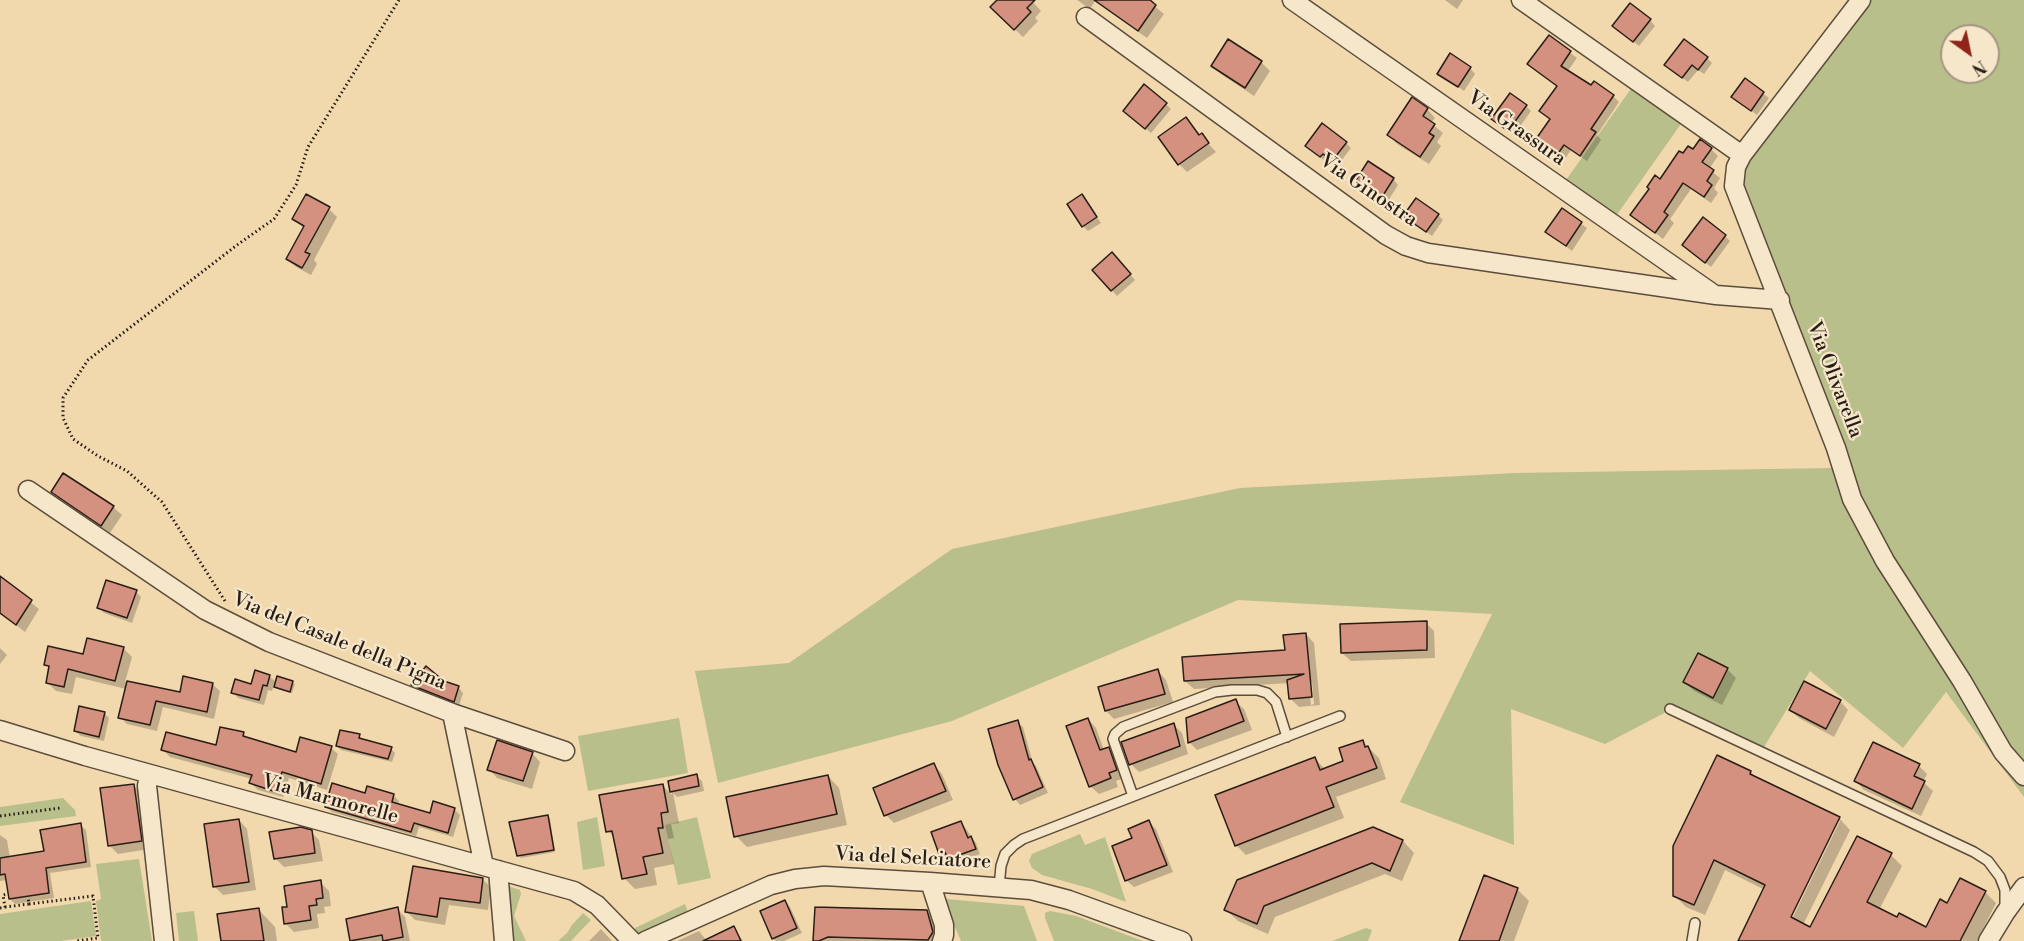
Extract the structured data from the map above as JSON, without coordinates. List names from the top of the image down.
{
  "streets": {
    "street": [
      "Via Grassura",
      "Via Ginostra",
      "Via Olivarella",
      "Via del Casale della Pigna",
      "Via Marmorelle",
      "Via del Selciatore"
    ]
  },
  "crossings": [
    ["Via Grassura", "Via Ginostra"],
    ["Via Ginostra", "Via Olivarella"],
    ["Via del Casale della Pigna", "Via Marmorelle"]
  ],
  "north": "bottom right"
}
